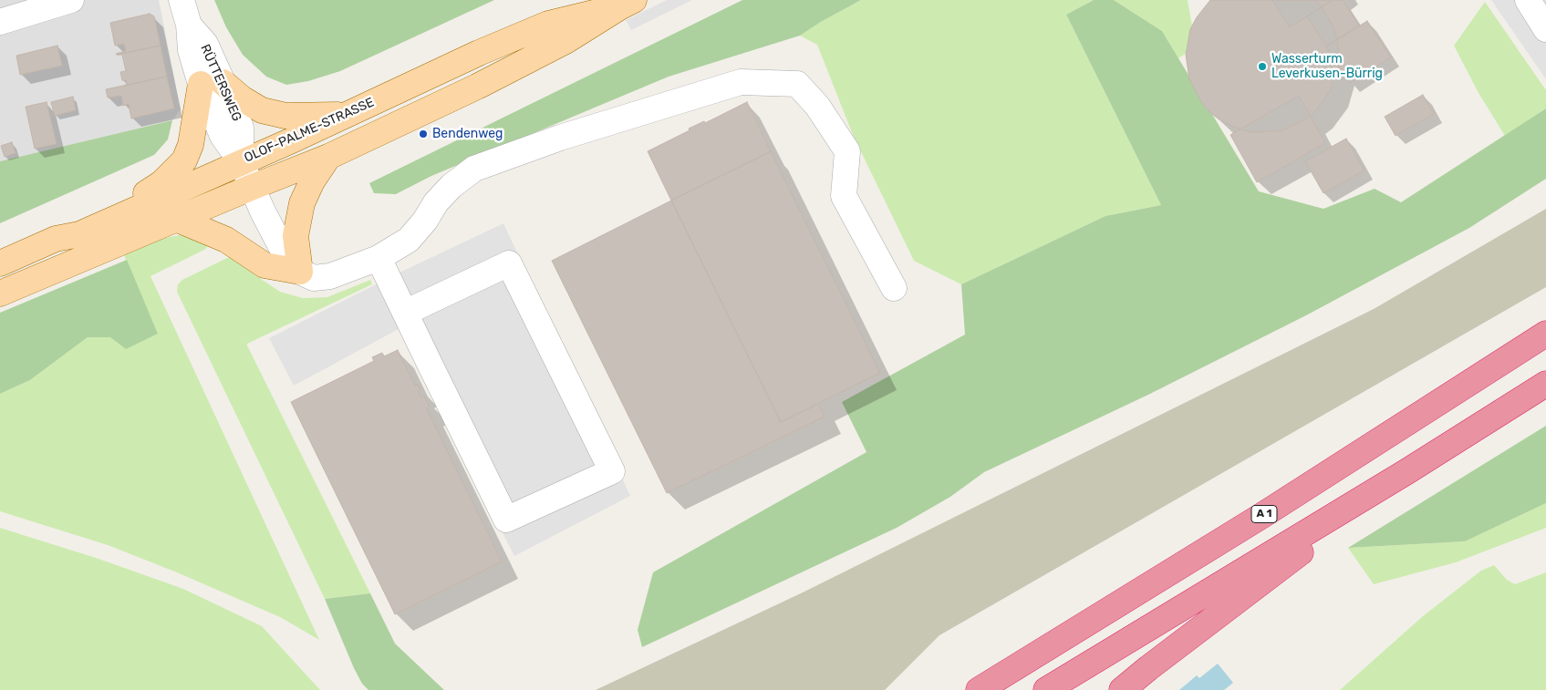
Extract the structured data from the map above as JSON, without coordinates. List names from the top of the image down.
{
  "streets": {
    "highway": ["A 1"],
    "main road": ["OLOF-PALME-STRASSE"],
    "street": ["RÜTTERSWEG"]
  },
  "crossings": [
    ["RÜTTERSWEG", "OLOF-PALME-STRASSE"]
  ],
  "places": ["Wasserturm Leverkusen-Bürrig", "Bendenweg"]
}
